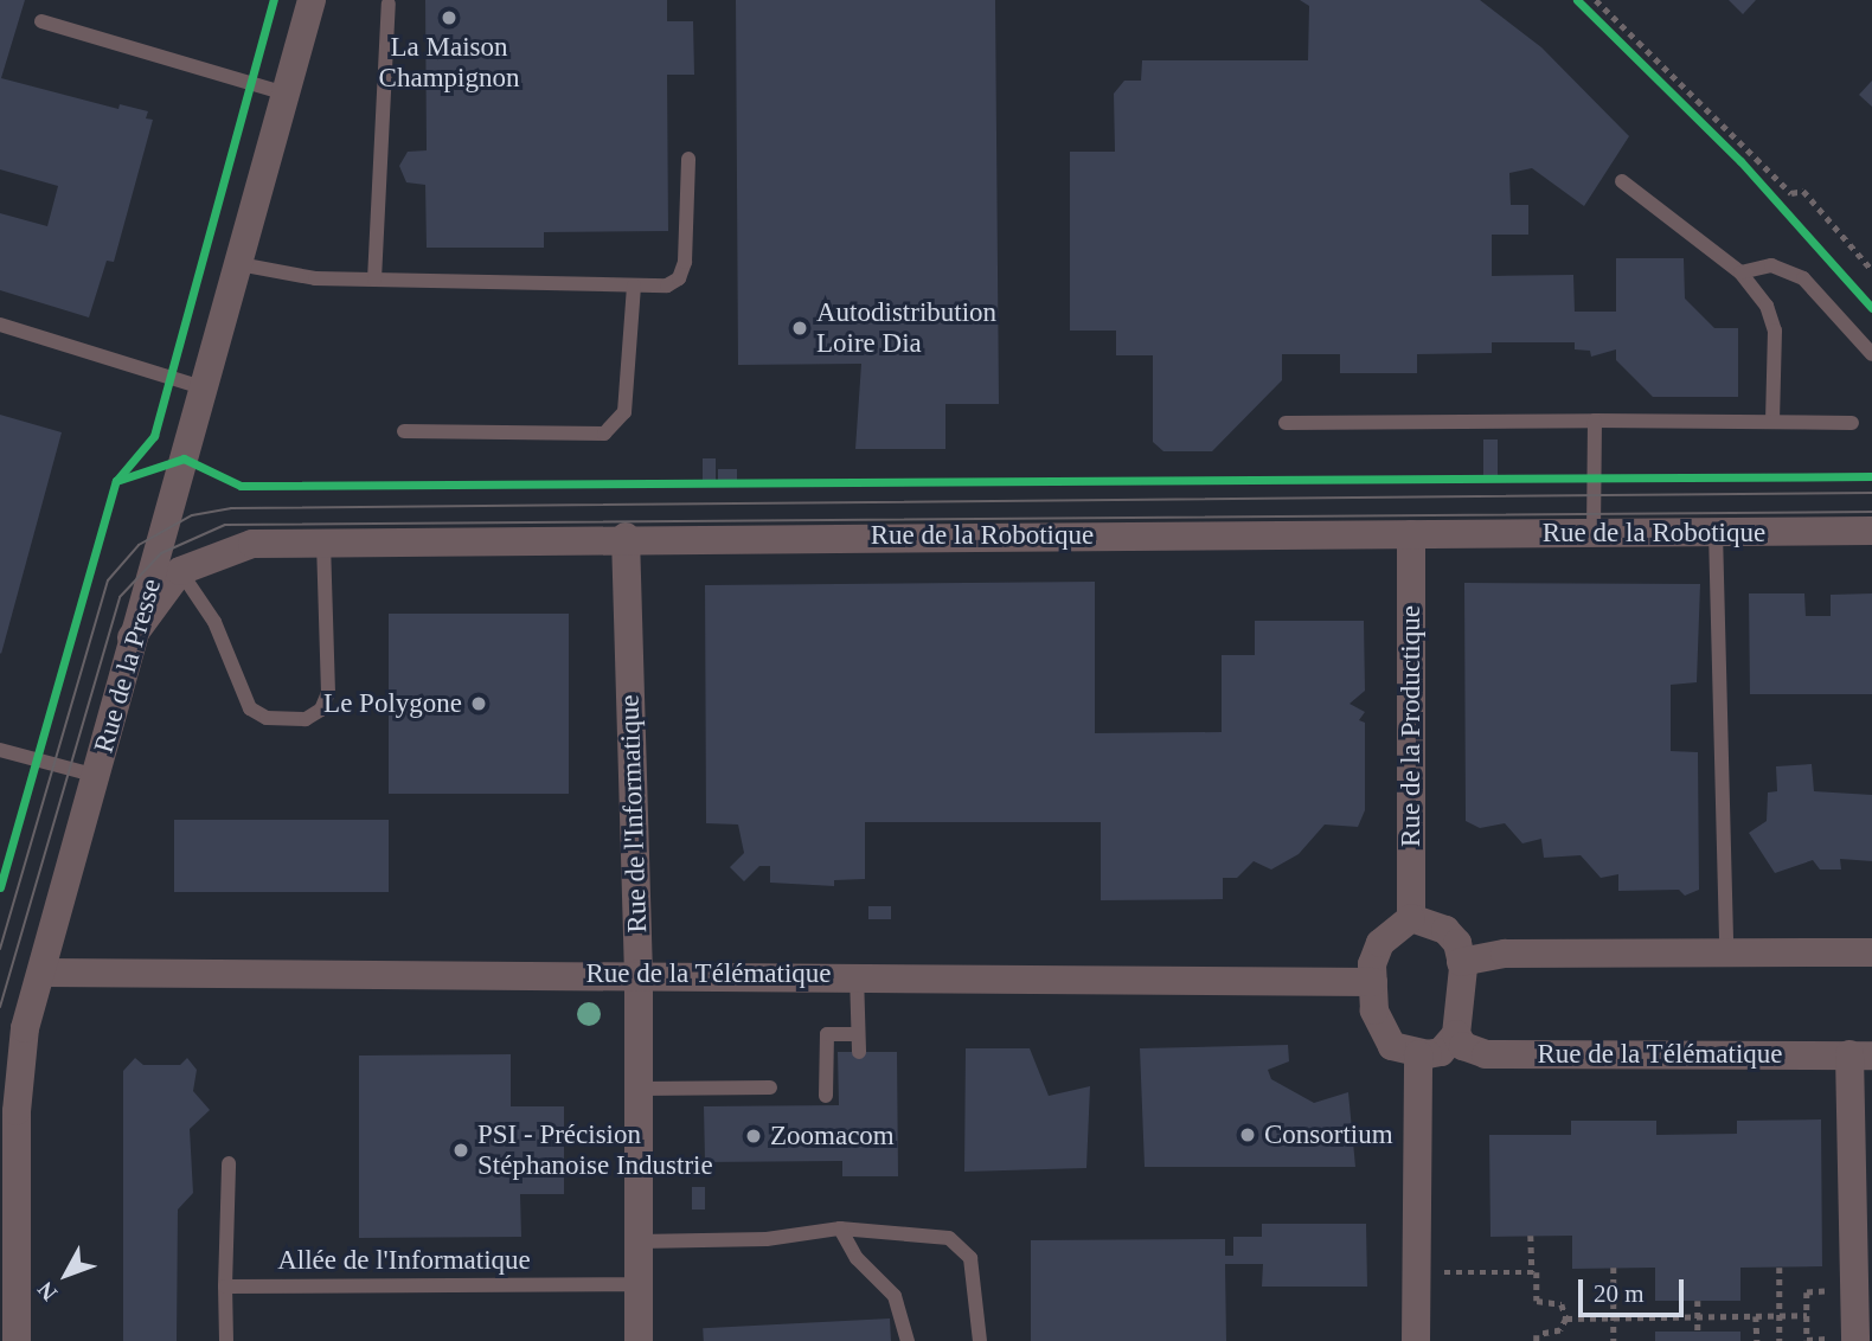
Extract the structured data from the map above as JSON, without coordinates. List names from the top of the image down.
{
  "streets": {
    "street": [
      "Rue de la Robotique",
      "Rue de la Presse",
      "Rue de la Productique",
      "Rue de l'Informatique",
      "Rue de la Télématique"
    ],
    "lane": ["Allée de l'Informatique"]
  },
  "crossings": [
    ["Rue de la Robotique", "Rue de la Productique"],
    ["Rue de la Robotique", "Rue de l'Informatique"],
    ["Rue de la Presse", "Rue de la Télématique"],
    ["Rue de la Productique", "Rue de la Télématique"],
    ["Rue de l'Informatique", "Rue de la Télématique"],
    ["Rue de l'Informatique", "Allée de l'Informatique"]
  ],
  "places": [
    "La Maison Champignon",
    "Autodistribution Loire Dia",
    "Le Polygone",
    "Consortium",
    "Zoomacom",
    "PSI - Précision Stéphanoise Industrie"
  ],
  "scale_bar": "20 m",
  "north": "bottom left"
}
